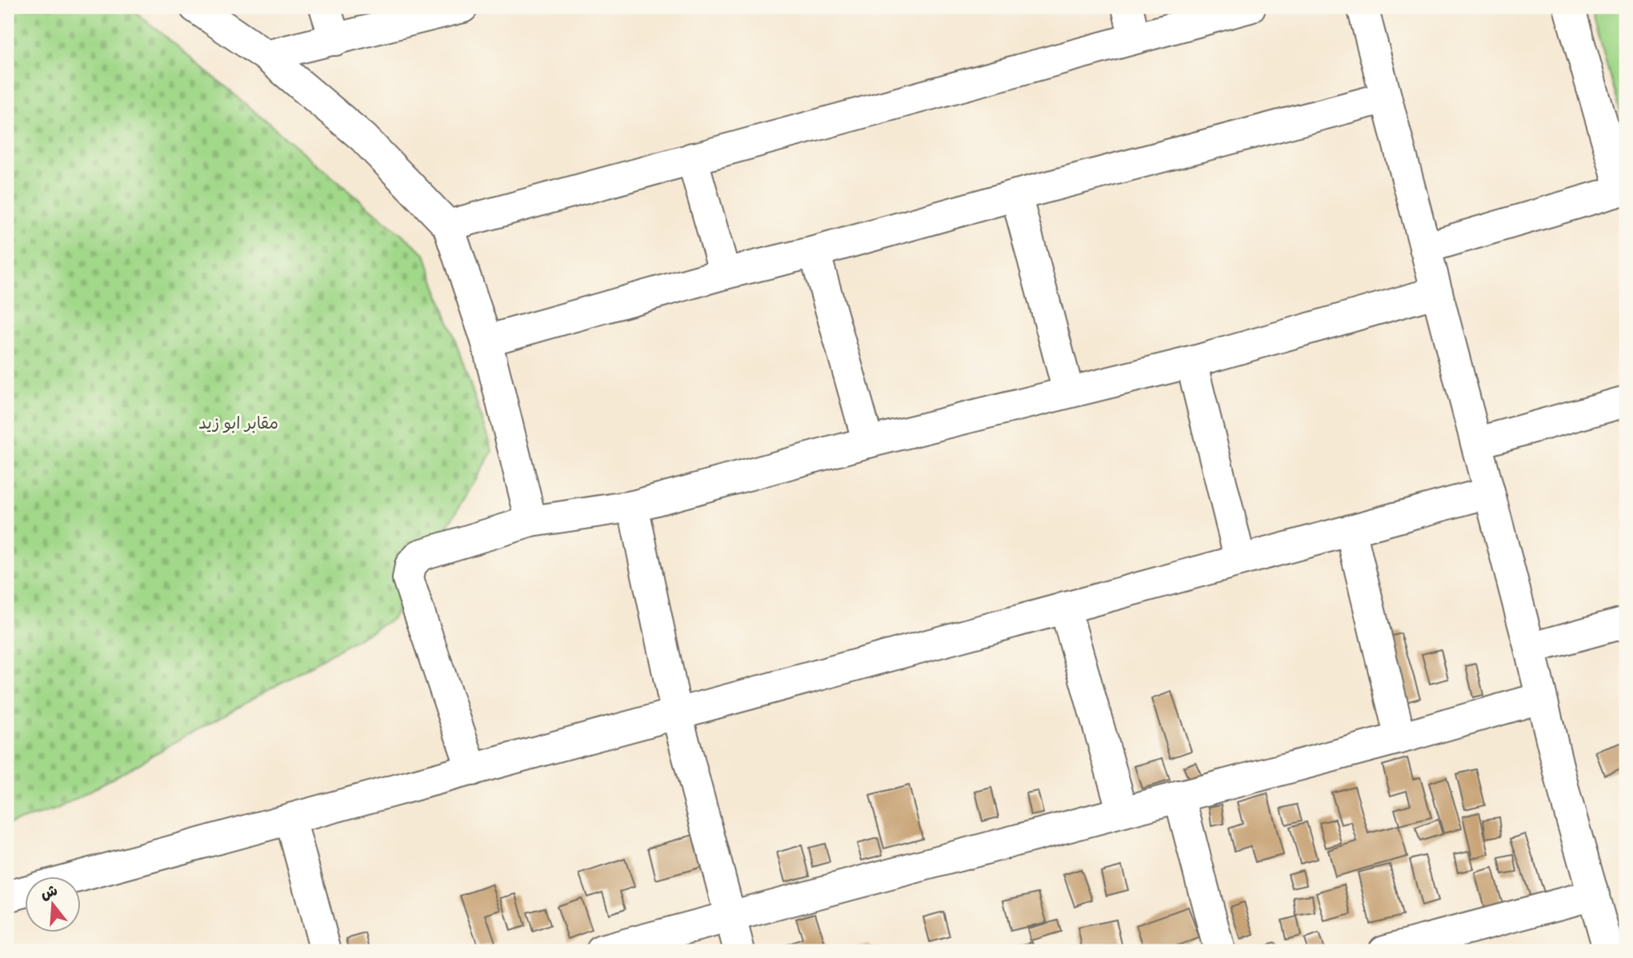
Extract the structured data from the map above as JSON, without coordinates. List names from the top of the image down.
{
  "parks": ["مقابر ابو زيد"],
  "north": "top"
}
